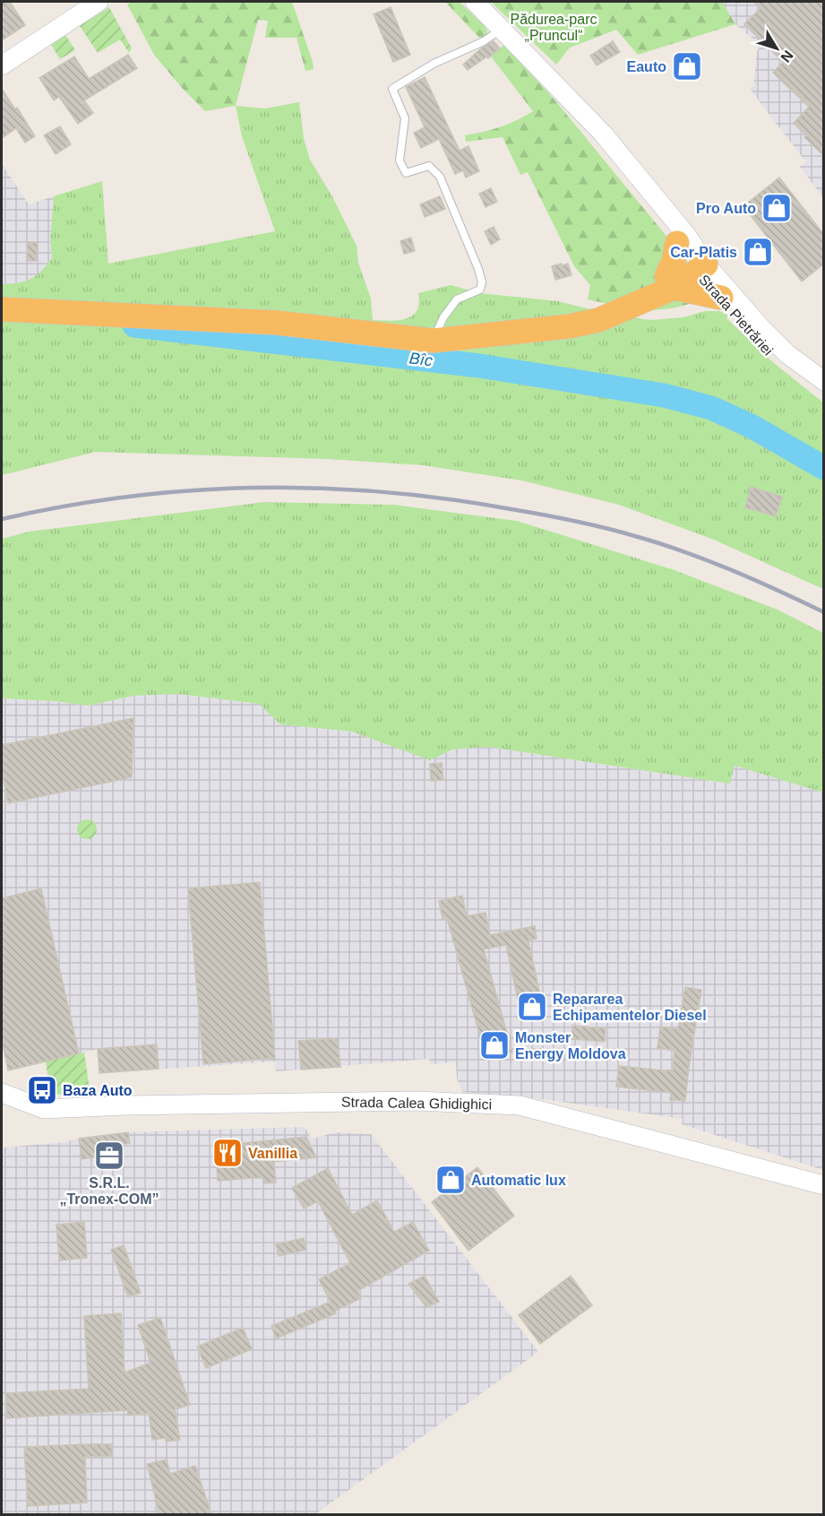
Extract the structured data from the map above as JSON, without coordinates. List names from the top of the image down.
{
  "streets": {
    "street": ["Strada Pietrăriei", "Strada Calea Ghidighici"]
  },
  "water": ["Bîc"],
  "parks": ["Pădurea-parc „Pruncul“"],
  "places": {
    "shop": [
      "Eauto",
      "Pro Auto",
      "Car-Platis",
      "Repararea Echipamentelor Diesel",
      "Monster Energy Moldova",
      "Automatic lux"
    ],
    "bus stop": ["Baza Auto"],
    "restaurant": ["Vanillia"],
    "office": ["S.R.L. „Tronex-COM”"]
  },
  "north": "bottom right"
}
